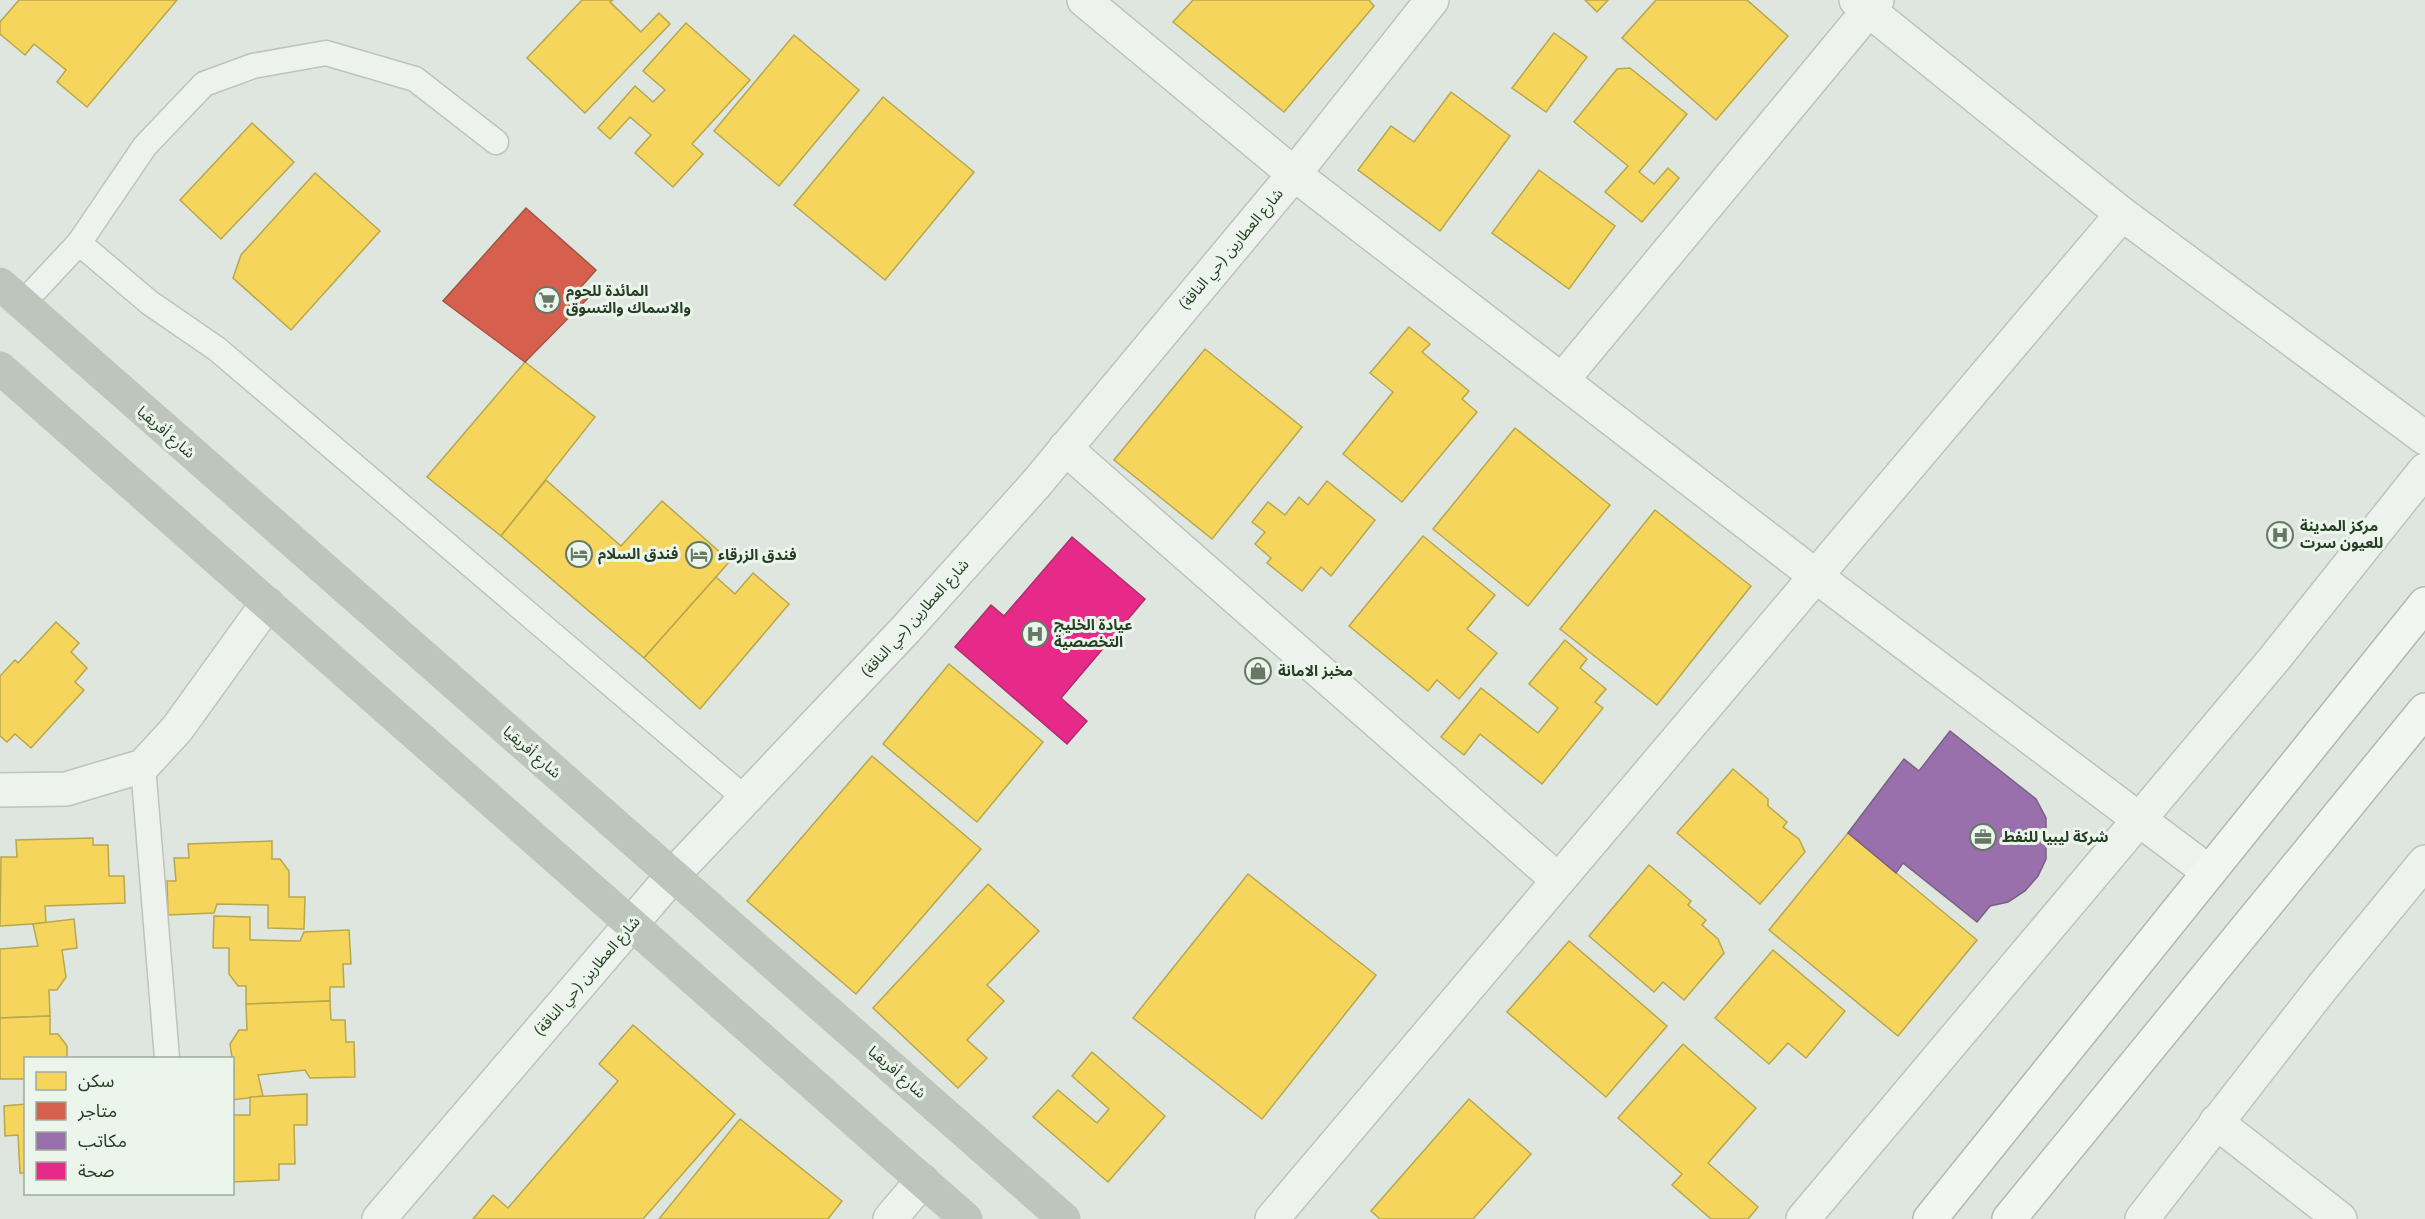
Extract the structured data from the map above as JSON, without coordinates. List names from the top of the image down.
{
  "streets": {
    "street": ["شارع العطارين (حي الناقة)", "شارع أفريقيا"]
  },
  "crossings": [
    ["شارع العطارين (حي الناقة)", "شارع أفريقيا"]
  ],
  "places": {
    "supermarket": ["المائدة للحوم والاسماك والتسوق"],
    "hospital": ["مركز المدينة للعيون سرت", "عيادة الخليج التخصصية"],
    "hotel": ["فندق السلام", "فندق الزرقاء"],
    "shop": ["مخبز الامانة"],
    "office": ["شركة ليبيا للنفط"]
  },
  "legend": [
    "سكن",
    "متاجر",
    "مكاتب",
    "صحة"
  ]
}
